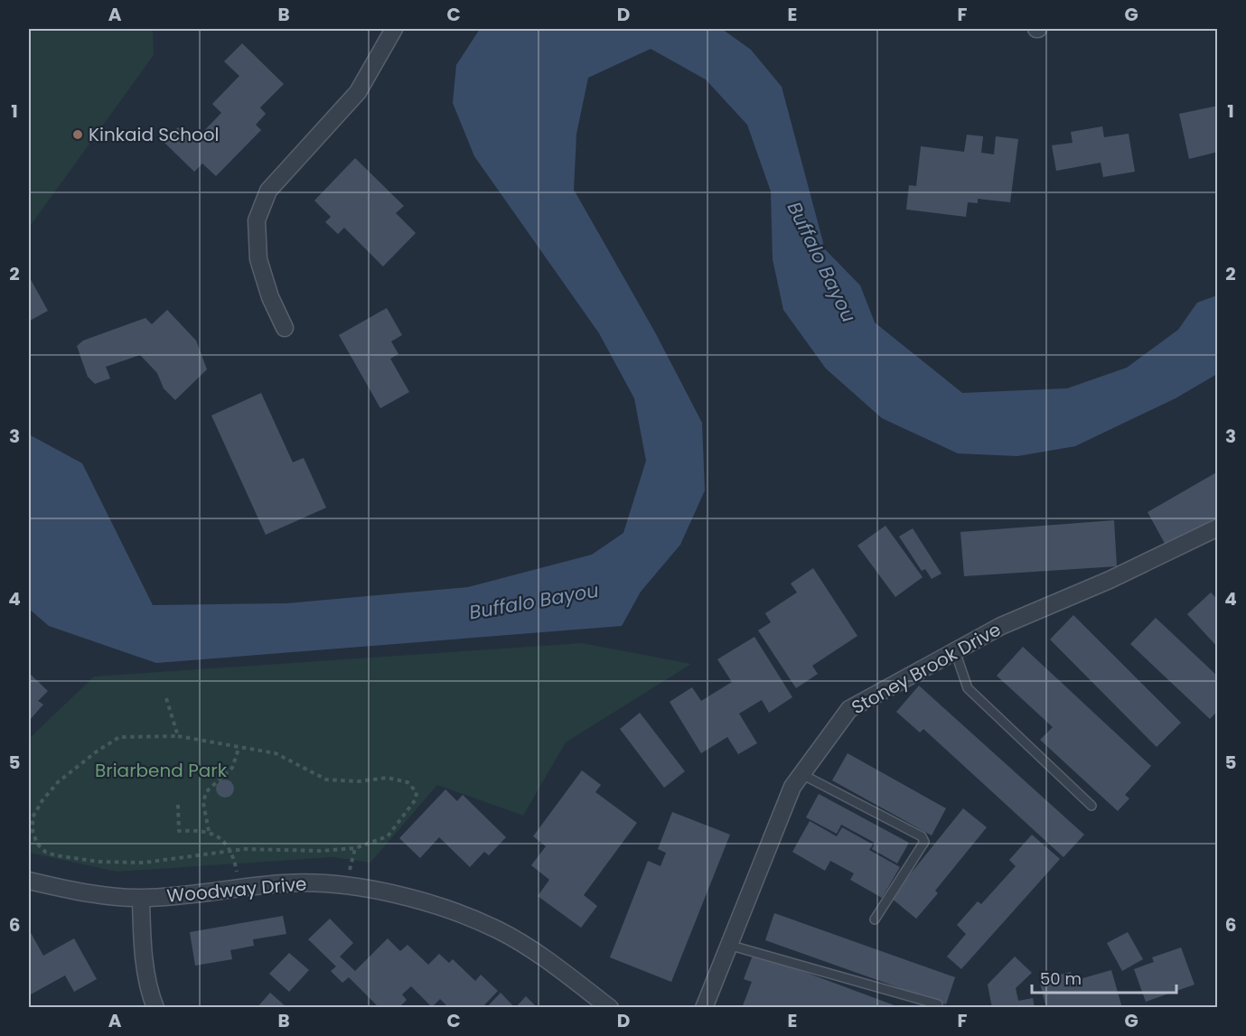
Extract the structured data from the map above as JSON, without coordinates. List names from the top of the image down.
{
  "streets": {
    "street": ["Stoney Brook Drive", "Woodway Drive"]
  },
  "water": ["Buffalo Bayou"],
  "parks": ["Briarbend Park"],
  "places": ["Kinkaid School"],
  "scale_bar": "50 m",
  "grid": {
    "columns": [
      "A",
      "B",
      "C",
      "D",
      "E",
      "F",
      "G"
    ],
    "rows": [
      "1",
      "2",
      "3",
      "4",
      "5",
      "6"
    ]
  }
}
